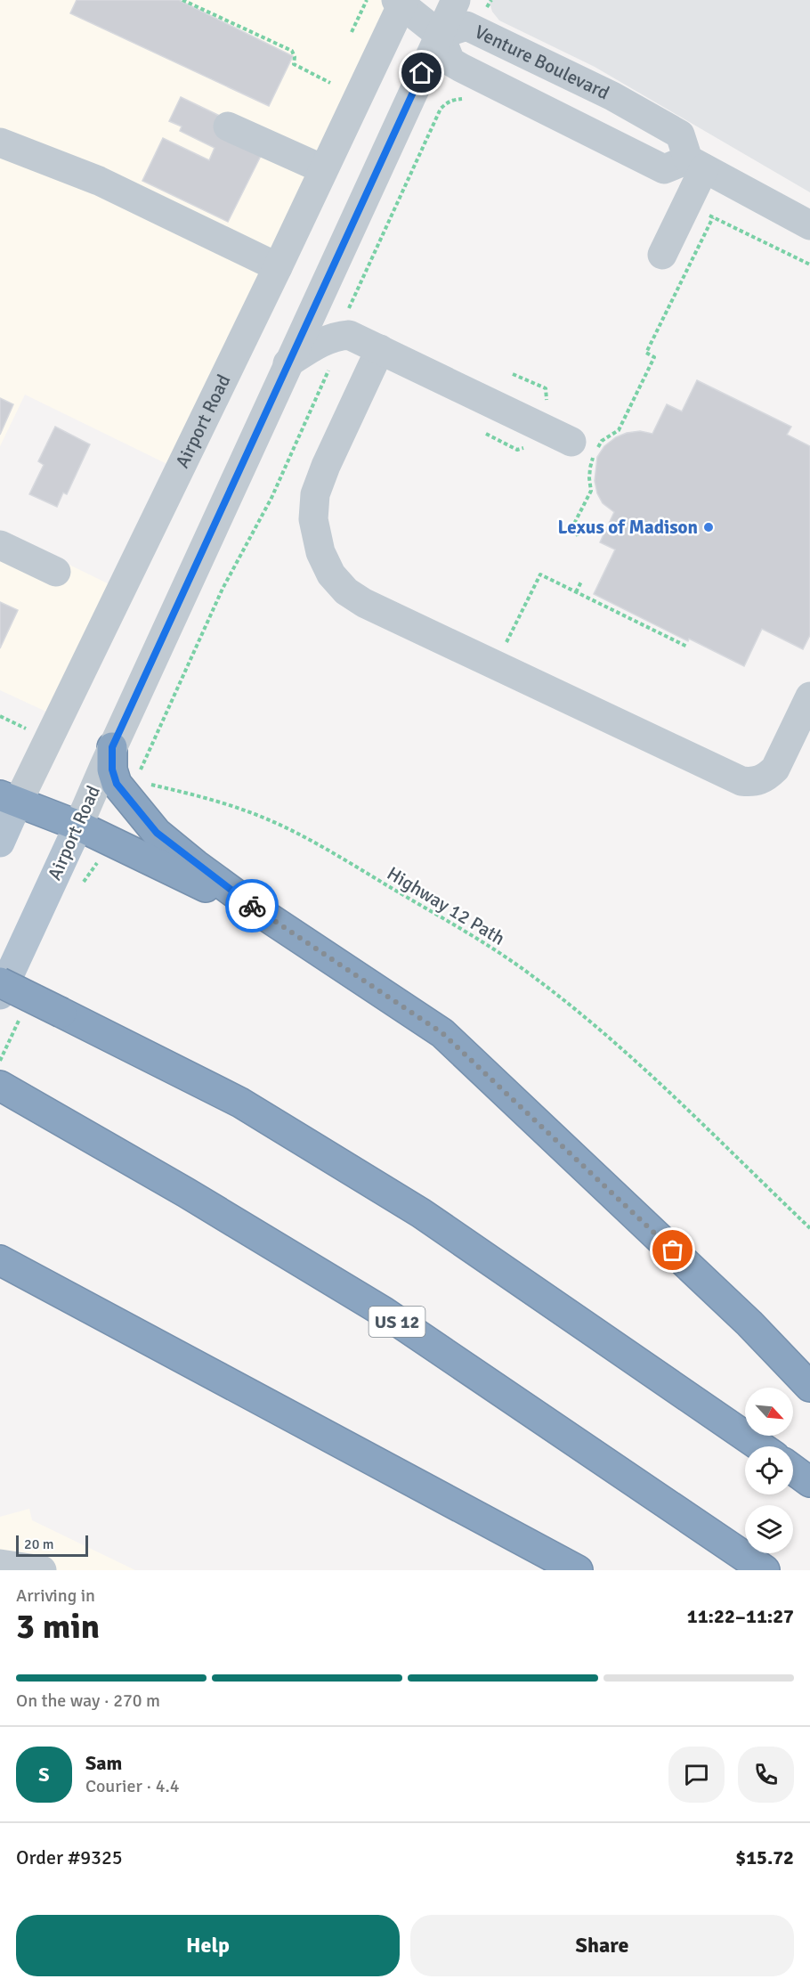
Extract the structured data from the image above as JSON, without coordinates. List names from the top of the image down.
{
  "streets": {
    "highway": ["US 12"],
    "main road": ["Airport Road"],
    "street": ["Venture Boulevard"],
    "path": ["Highway 12 Path"]
  },
  "crossings": [
    ["Venture Boulevard", "Airport Road"]
  ],
  "places": ["Lexus of Madison"],
  "scale_bar": "20 m",
  "north": "bottom right",
  "page": {
    "scale": "20 m",
    "heading": ["3 min", "Arriving in", "11:22–11:27"],
    "panel": [
      "Sam",
      "Courier · 4.4",
      "Order #9325",
      "$15.72"
    ],
    "bar": "On the way · 270 m",
    "round": "S",
    "buttons": ["Help", "Share"]
  }
}
